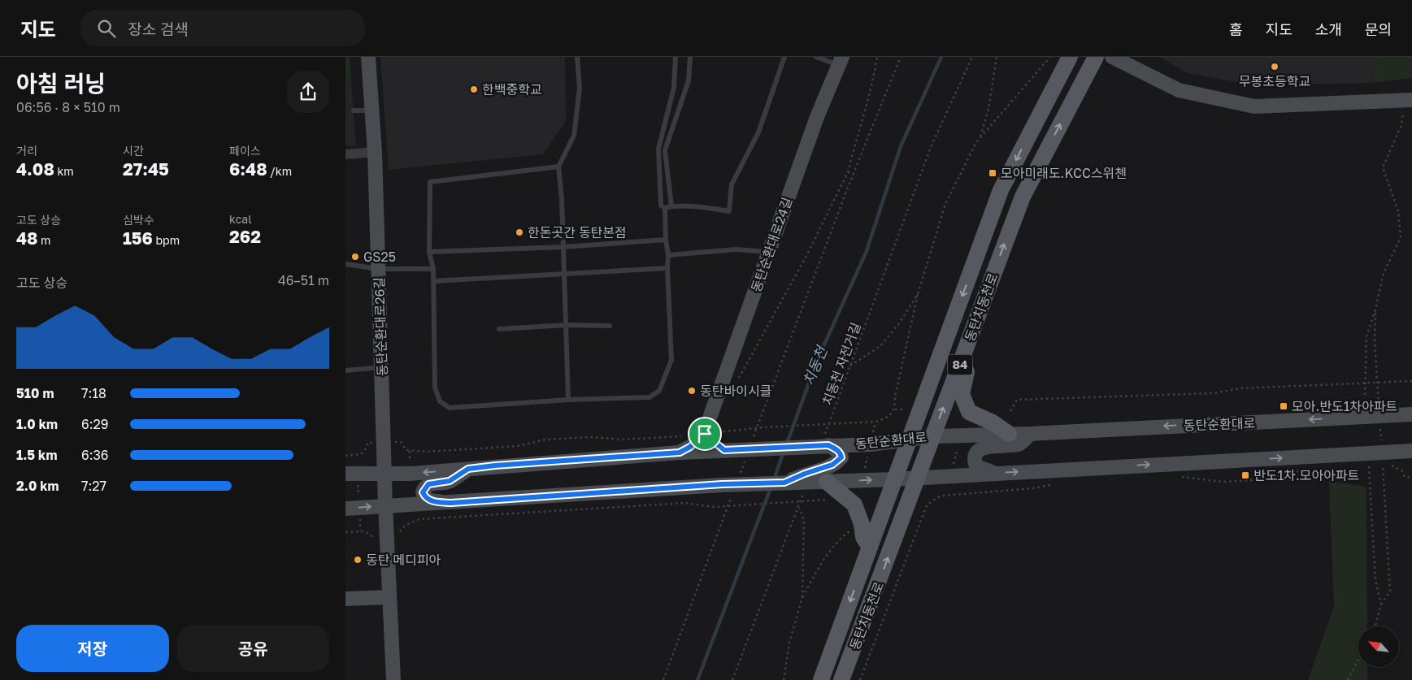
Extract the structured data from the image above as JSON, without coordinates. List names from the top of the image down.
{
  "streets": {
    "main road": ["동탄치동천로", "84"],
    "street": ["동탄순환대로24길", "동탄순환대로26길", "동탄순환대로"],
    "path": ["치동천 자전거길"]
  },
  "crossings": [
    ["동탄치동천로", "동탄순환대로"],
    ["동탄순환대로26길", "동탄순환대로"],
    ["치동천 자전거길", "동탄순환대로"]
  ],
  "water": ["치동천"],
  "places": {
    "other": [
      "무봉초등학교",
      "한백중학교",
      "한돈곳간 동탄본점",
      "GS25",
      "동탄바이시클",
      "동탄 메디피아"
    ],
    "transit": ["모아미래도.KCC스위첸", "모아.반도1차아파트", "반도1차.모아아파트"]
  },
  "north": "top left",
  "page": {
    "header": "지도",
    "search": "장소 검색",
    "nav": [
      "홈",
      "지도",
      "소개",
      "문의"
    ],
    "heading": ["아침 러닝", "06:56 · 8 × 510 m"],
    "stats": [
      ["거리", "4.08 km"],
      ["시간", "27:45"],
      ["페이스", "6:48 /km"],
      ["고도 상승", "48 m"],
      ["심박수", "156 bpm"],
      ["kcal", "262"]
    ],
    "chart": ["고도 상승", "46–51 m"],
    "list": [
      {
        "name": "510 m",
        "note": "7:18"
      },
      {
        "name": "1.0 km",
        "note": "6:29"
      },
      {
        "name": "1.5 km",
        "note": "6:36"
      },
      {
        "name": "2.0 km",
        "note": "7:27"
      }
    ],
    "buttons": ["저장", "공유"]
  }
}
